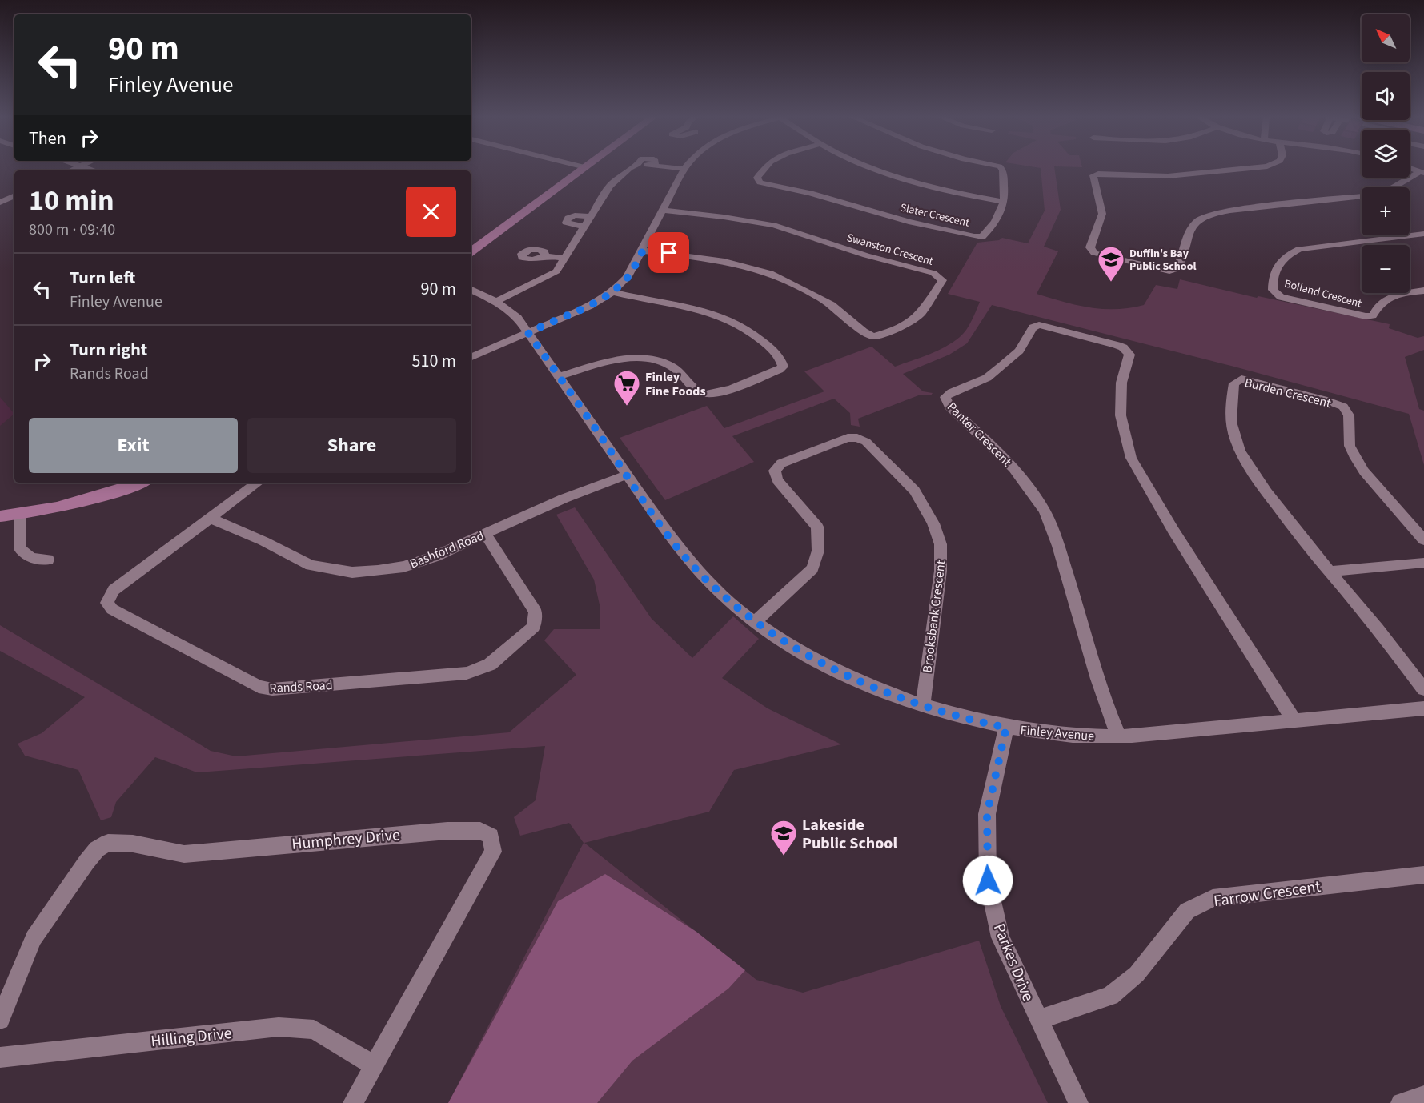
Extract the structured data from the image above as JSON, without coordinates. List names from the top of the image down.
{
  "streets": {
    "street": [
      "Slater Crescent",
      "Swanston Crescent",
      "Bolland Crescent",
      "Burden Crescent",
      "Panter Crescent",
      "Bashford Road",
      "Brooksbank Crescent",
      "Rands Road",
      "Finley Avenue",
      "Humphrey Drive",
      "Farrow Crescent",
      "Parkes Drive",
      "Hilling Drive"
    ]
  },
  "crossings": [
    ["Panter Crescent", "Finley Avenue"],
    ["Bashford Road", "Rands Road"],
    ["Bashford Road", "Finley Avenue"],
    ["Brooksbank Crescent", "Finley Avenue"],
    ["Finley Avenue", "Parkes Drive"],
    ["Humphrey Drive", "Hilling Drive"],
    ["Farrow Crescent", "Parkes Drive"]
  ],
  "places": {
    "school or university": ["Duffin's Bay Public School", "Lakeside Public School"],
    "supermarket": ["Finley Fine Foods"]
  },
  "north": "top left",
  "page": {
    "map_buttons": ["+", "−"],
    "turn": ["90 m", "Finley Avenue"],
    "then": "Then",
    "heading": ["10 min", "800 m · 09:40"],
    "list": [
      {
        "name": "Turn left",
        "note": "Finley Avenue",
        "value": "90 m"
      },
      {
        "name": "Turn right",
        "note": "Rands Road",
        "value": "510 m"
      }
    ],
    "buttons": ["Exit", "Share"]
  }
}
